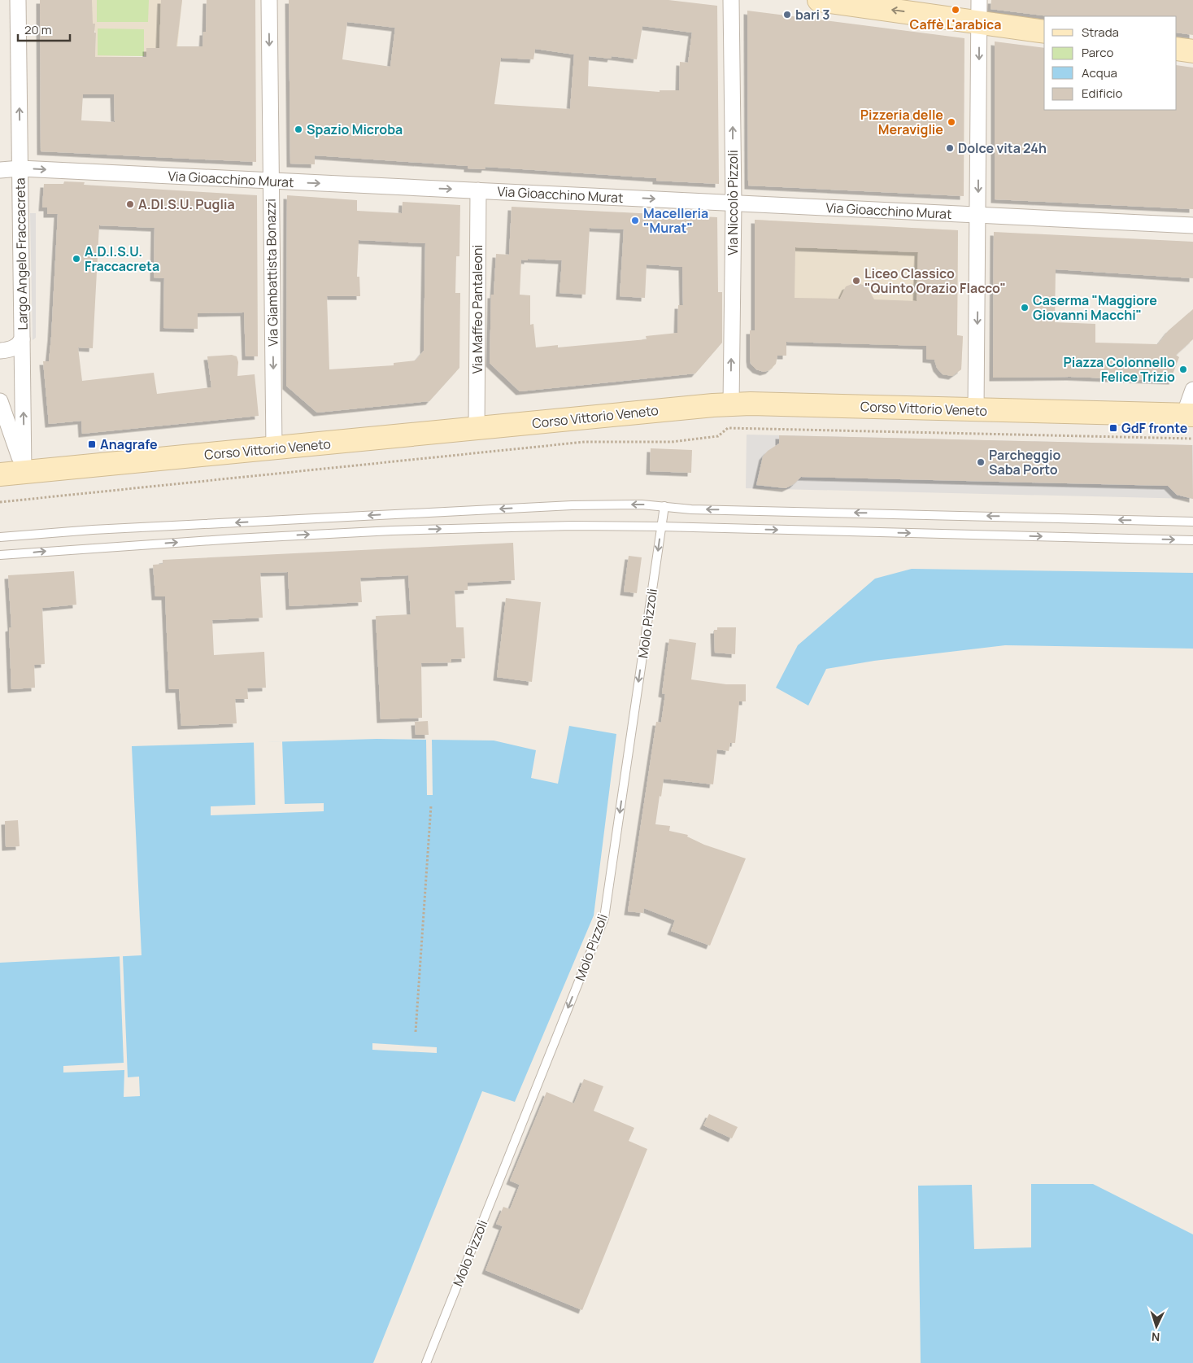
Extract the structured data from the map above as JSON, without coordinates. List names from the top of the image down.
{
  "streets": {
    "main road": ["Corso Vittorio Veneto"],
    "street": [
      "Via Gioacchino Murat",
      "Via Niccolò Pizzoli",
      "Largo Angelo Fraccacreta",
      "Via Giambattista Bonazzi",
      "Via Maffeo Pantaleoni"
    ],
    "lane": ["Molo Pizzoli"]
  },
  "crossings": [
    ["Via Gioacchino Murat", "Via Niccolò Pizzoli"],
    ["Via Gioacchino Murat", "Largo Angelo Fraccacreta"],
    ["Via Gioacchino Murat", "Via Giambattista Bonazzi"],
    ["Via Gioacchino Murat", "Via Maffeo Pantaleoni"],
    ["Via Niccolò Pizzoli", "Corso Vittorio Veneto"],
    ["Largo Angelo Fraccacreta", "Corso Vittorio Veneto"],
    ["Via Giambattista Bonazzi", "Corso Vittorio Veneto"],
    ["Via Maffeo Pantaleoni", "Corso Vittorio Veneto"]
  ],
  "one_way": [
    "Via Gioacchino Murat",
    "Via Niccolò Pizzoli",
    "Largo Angelo Fraccacreta",
    "Via Giambattista Bonazzi",
    "Molo Pizzoli"
  ],
  "places": {
    "other": [
      "Caffè L'arabica",
      "bari 3",
      "Pizzeria delle Meraviglie",
      "Spazio Microba",
      "Dolce vita 24h",
      "A.DI.S.U. Puglia",
      "Macelleria \"Murat\"",
      "A.D.I.S.U. Fraccacreta",
      "Liceo Classico \"Quinto Orazio Flacco\"",
      "Caserma \"Maggiore Giovanni Macchi\"",
      "Piazza Colonnello Felice Trizio",
      "Parcheggio Saba Porto"
    ],
    "transit": ["GdF fronte", "Anagrafe"]
  },
  "legend": [
    "Strada",
    "Parco",
    "Acqua",
    "Edificio"
  ],
  "scale_bar": "20 m",
  "north": "bottom"
}
